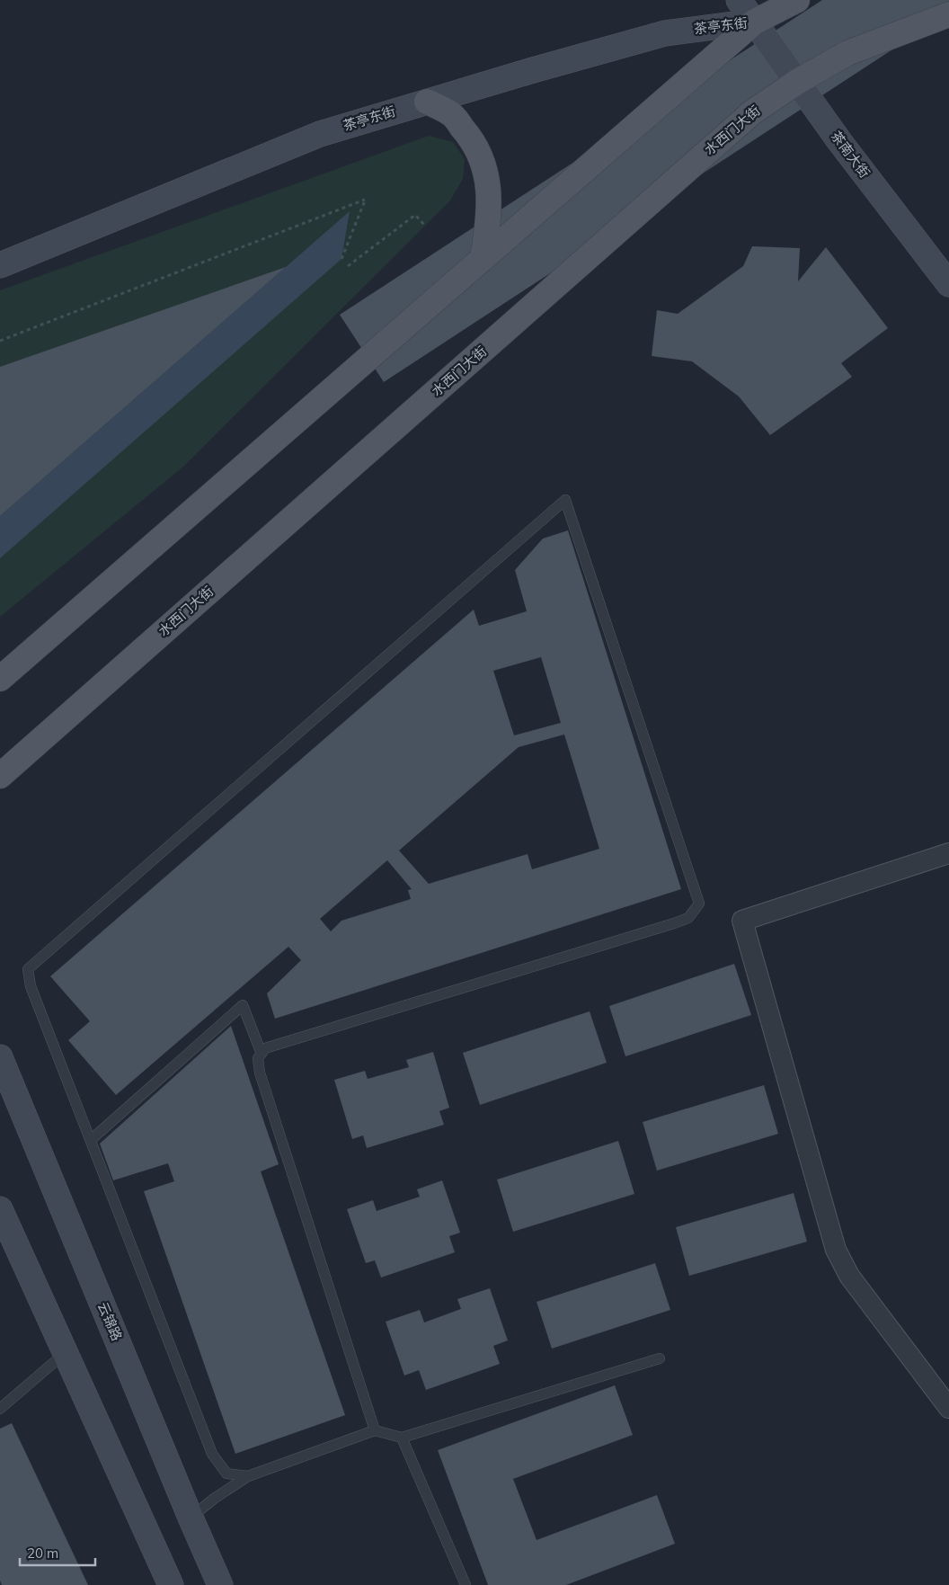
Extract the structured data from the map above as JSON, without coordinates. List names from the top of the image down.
{
  "streets": {
    "main road": ["水西门大街"],
    "street": ["茶亭东街", "茶南大街", "云锦路"]
  },
  "crossings": [
    ["茶亭东街", "茶南大街"],
    ["水西门大街", "茶南大街"]
  ],
  "scale_bar": "20 m"
}
